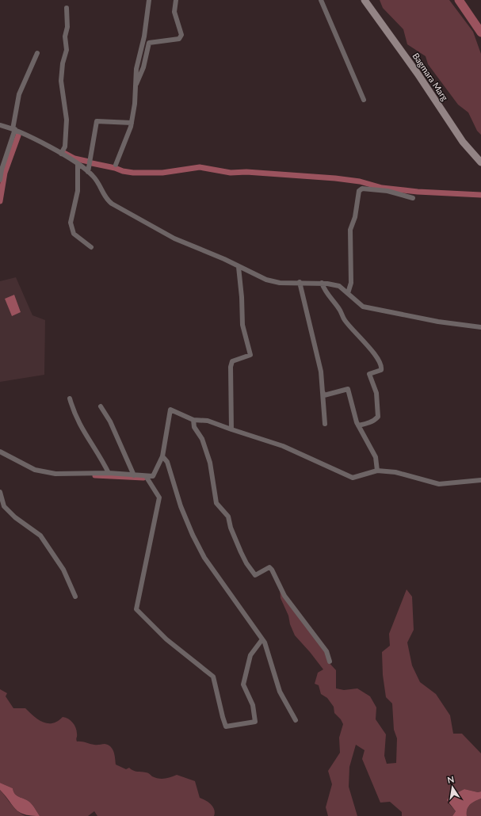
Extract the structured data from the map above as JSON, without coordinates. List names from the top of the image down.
{
  "streets": {
    "main road": ["Bagmara Marg"]
  },
  "north": "top"
}
